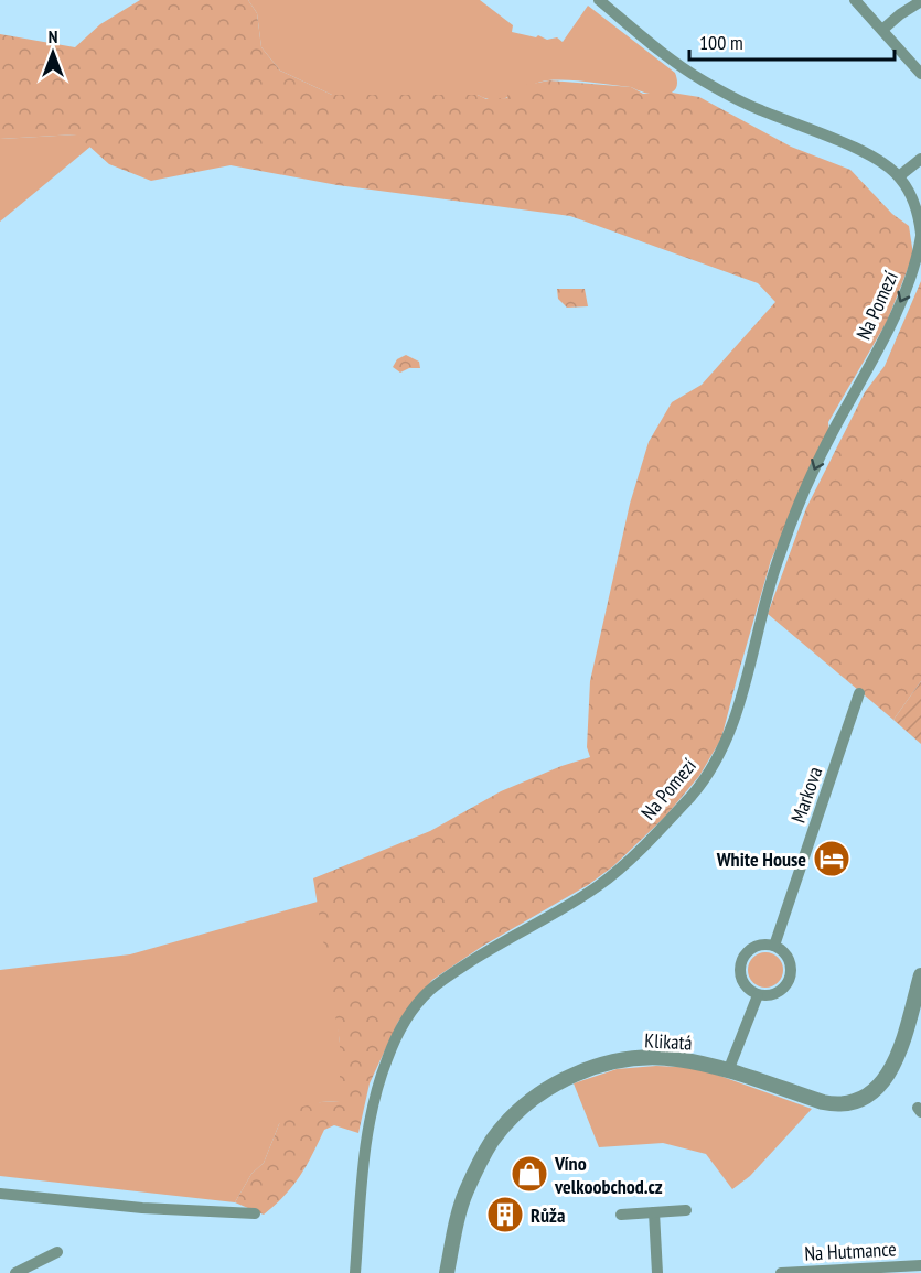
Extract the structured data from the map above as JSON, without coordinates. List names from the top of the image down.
{
  "streets": {
    "street": [
      "Na Pomezí",
      "Markova",
      "Klikatá",
      "Na Hutmance"
    ]
  },
  "one_way": ["Na Pomezí"],
  "places": {
    "hotel": ["White House"],
    "shop": ["Víno velkoobchod.cz"],
    "building": ["Růža"]
  },
  "scale_bar": "100 m",
  "north": "top"
}
